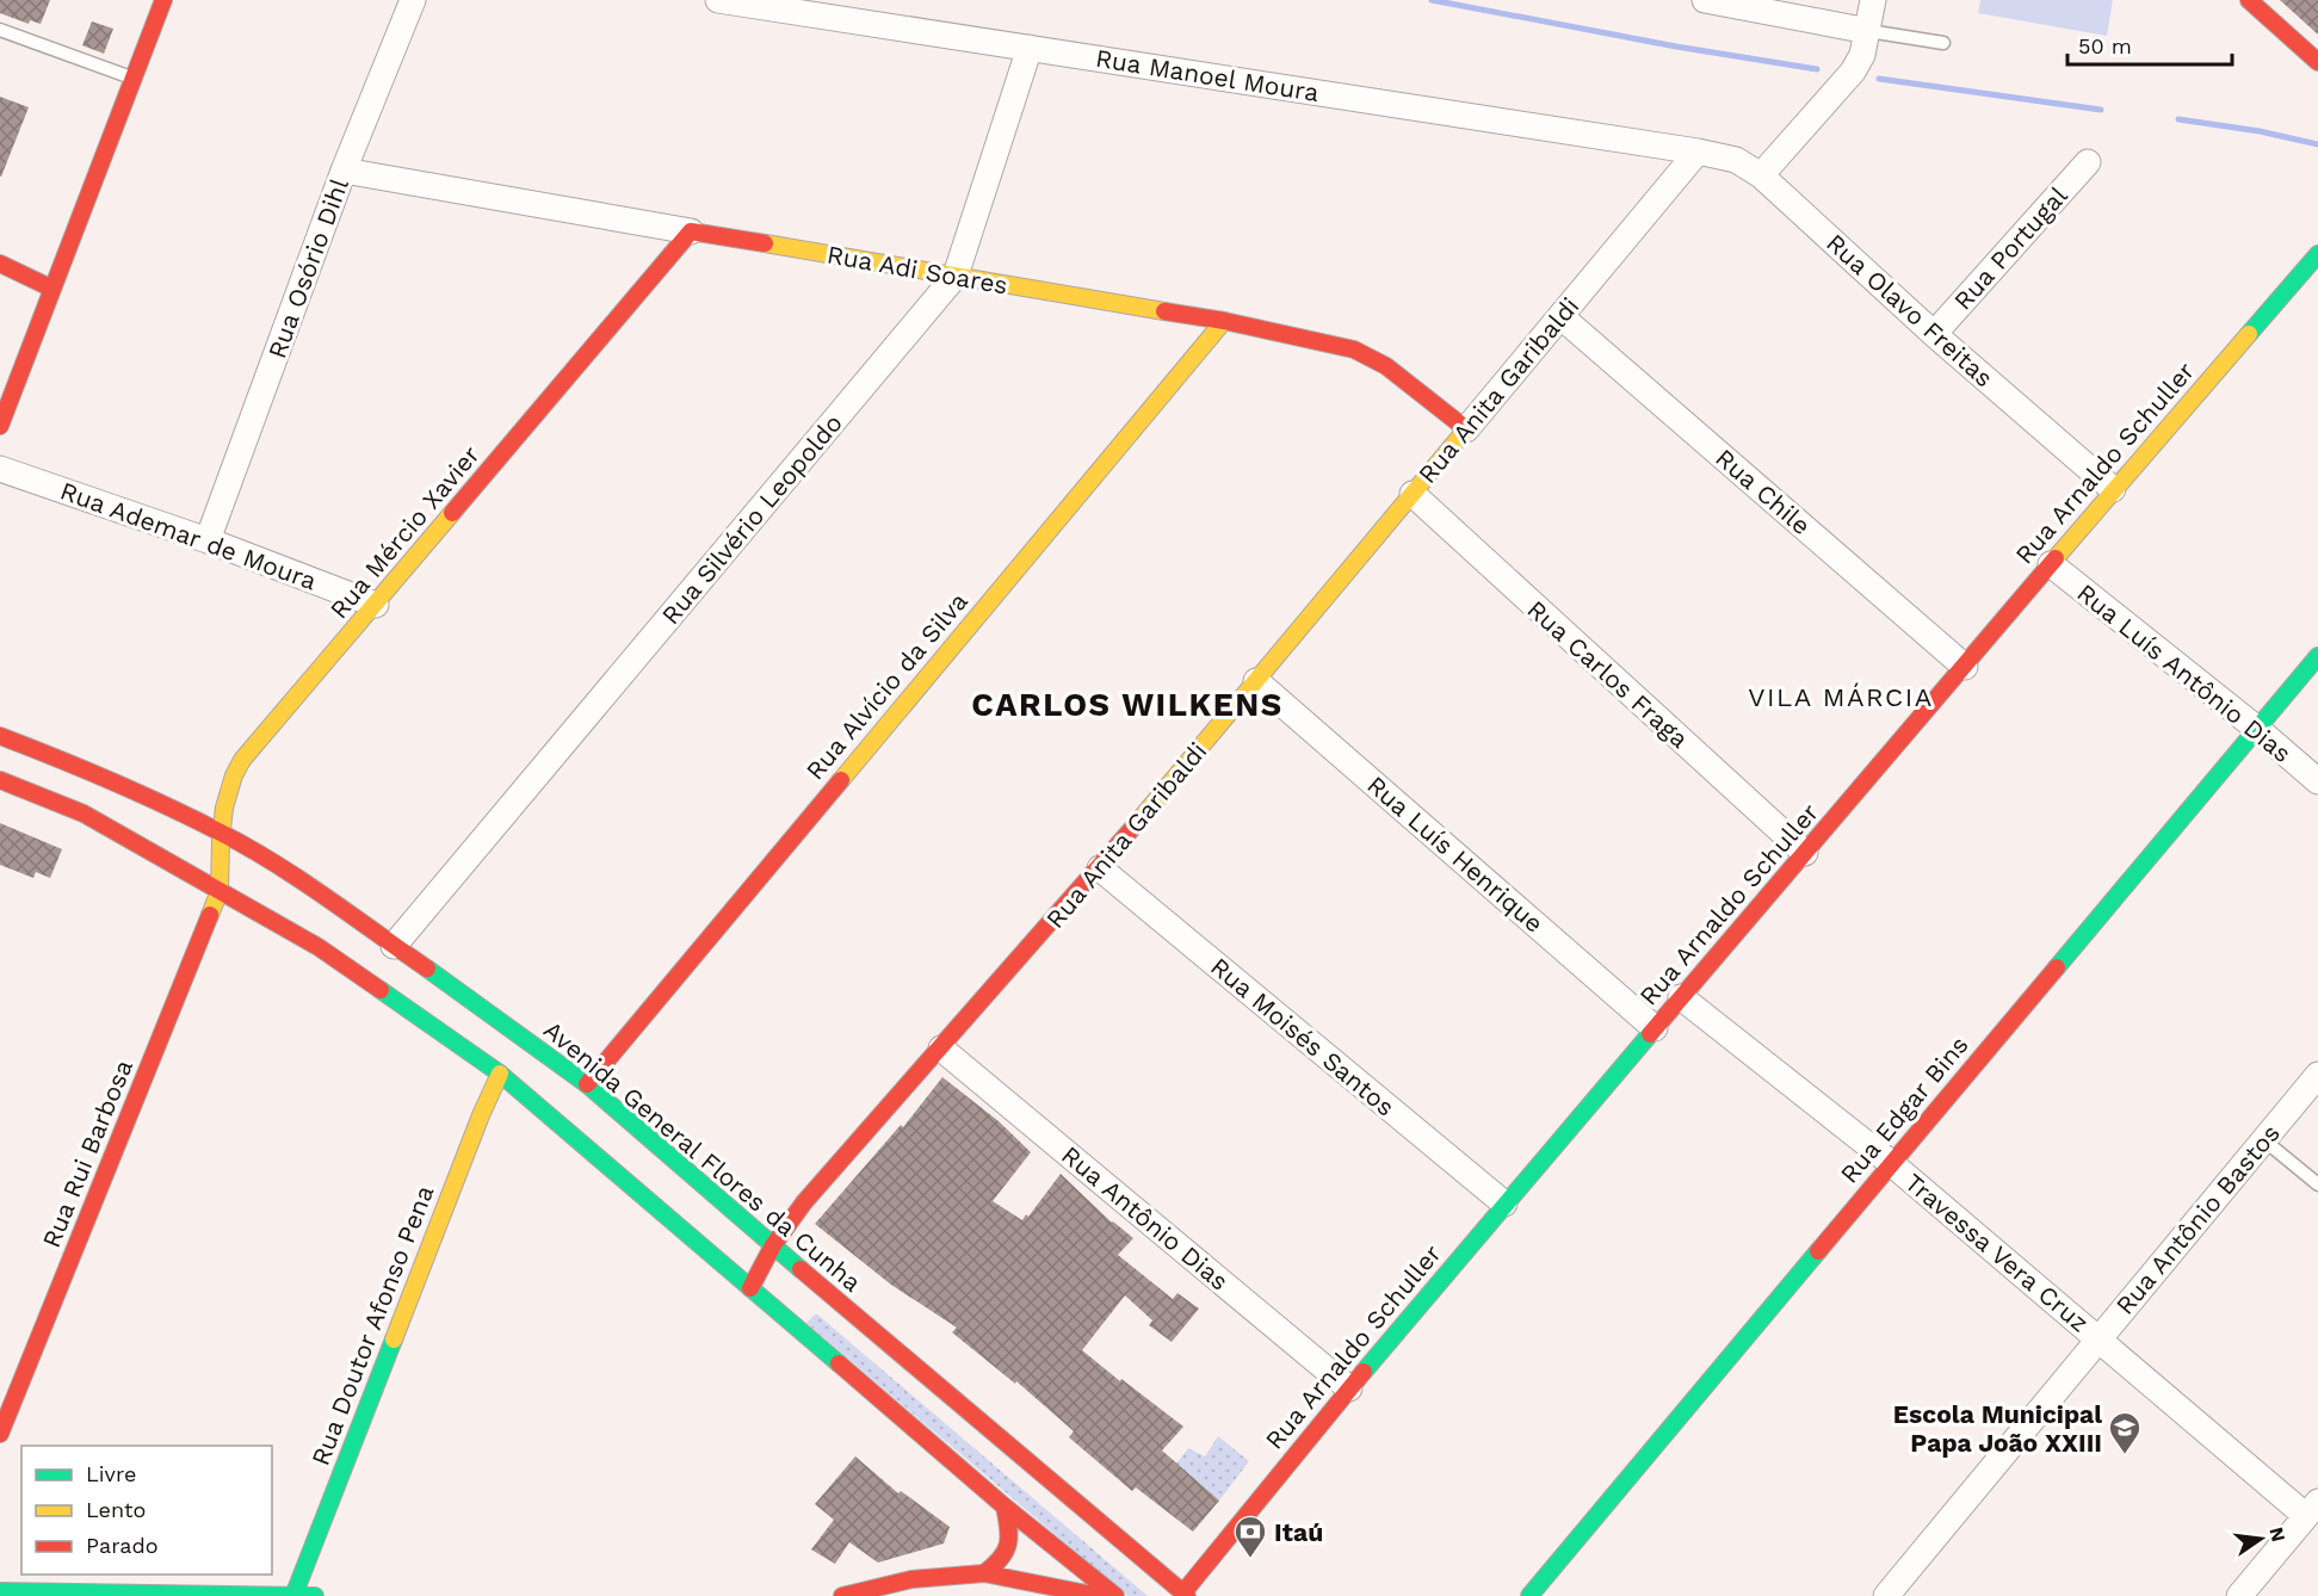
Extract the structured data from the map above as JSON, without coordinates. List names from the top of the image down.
{
  "streets": {
    "street": [
      "Rua Manoel Moura",
      "Rua Portugal",
      "Rua Osório Dihl",
      "Rua Adi Soares",
      "Rua Olavo Freitas",
      "Rua Anita Garibaldi",
      "Rua Arnaldo Schuller",
      "Rua Chile",
      "Rua Silvério Leopoldo",
      "Rua Mércio Xavier",
      "Rua Ademar de Moura",
      "Rua Luís Antônio Dias",
      "Rua Carlos Fraga",
      "Rua Alvício da Silva",
      "Rua Luís Henrique",
      "Rua Moisés Santos",
      "Rua Edgar Bins",
      "Rua Rui Barbosa",
      "Avenida General Flores da Cunha",
      "Rua Antônio Dias",
      "Rua Antônio Bastos",
      "Travessa Vera Cruz",
      "Rua Doutor Afonso Pena"
    ]
  },
  "crossings": [
    ["Rua Manoel Moura", "Rua Olavo Freitas"],
    ["Rua Manoel Moura", "Rua Anita Garibaldi"],
    ["Rua Manoel Moura", "Rua Silvério Leopoldo"],
    ["Rua Portugal", "Rua Olavo Freitas"],
    ["Rua Osório Dihl", "Rua Adi Soares"],
    ["Rua Osório Dihl", "Rua Ademar de Moura"],
    ["Rua Adi Soares", "Rua Anita Garibaldi"],
    ["Rua Adi Soares", "Rua Silvério Leopoldo"],
    ["Rua Adi Soares", "Rua Mércio Xavier"],
    ["Rua Adi Soares", "Rua Alvício da Silva"],
    ["Rua Olavo Freitas", "Rua Anita Garibaldi"],
    ["Rua Olavo Freitas", "Rua Arnaldo Schuller"],
    ["Rua Anita Garibaldi", "Rua Chile"],
    ["Rua Anita Garibaldi", "Rua Carlos Fraga"],
    ["Rua Anita Garibaldi", "Rua Luís Henrique"],
    ["Rua Anita Garibaldi", "Rua Moisés Santos"],
    ["Rua Anita Garibaldi", "Avenida General Flores da Cunha"],
    ["Rua Anita Garibaldi", "Rua Antônio Dias"],
    ["Rua Arnaldo Schuller", "Rua Chile"],
    ["Rua Arnaldo Schuller", "Rua Luís Antônio Dias"],
    ["Rua Arnaldo Schuller", "Rua Carlos Fraga"],
    ["Rua Arnaldo Schuller", "Rua Luís Henrique"],
    ["Rua Arnaldo Schuller", "Rua Moisés Santos"],
    ["Rua Arnaldo Schuller", "Avenida General Flores da Cunha"],
    ["Rua Arnaldo Schuller", "Rua Antônio Dias"],
    ["Rua Arnaldo Schuller", "Travessa Vera Cruz"],
    ["Rua Silvério Leopoldo", "Avenida General Flores da Cunha"],
    ["Rua Mércio Xavier", "Rua Ademar de Moura"],
    ["Rua Mércio Xavier", "Rua Rui Barbosa"],
    ["Rua Mércio Xavier", "Avenida General Flores da Cunha"],
    ["Rua Luís Antônio Dias", "Rua Edgar Bins"],
    ["Rua Alvício da Silva", "Avenida General Flores da Cunha"],
    ["Rua Edgar Bins", "Travessa Vera Cruz"],
    ["Rua Antônio Bastos", "Travessa Vera Cruz"]
  ],
  "districts": ["VILA MÁRCIA", "CARLOS WILKENS"],
  "places": {
    "school or university": ["Escola Municipal Papa João XXIII"],
    "bank": ["Itaú"]
  },
  "legend": ["Livre", "Lento", "Parado"],
  "scale_bar": "50 m",
  "north": "right"
}
